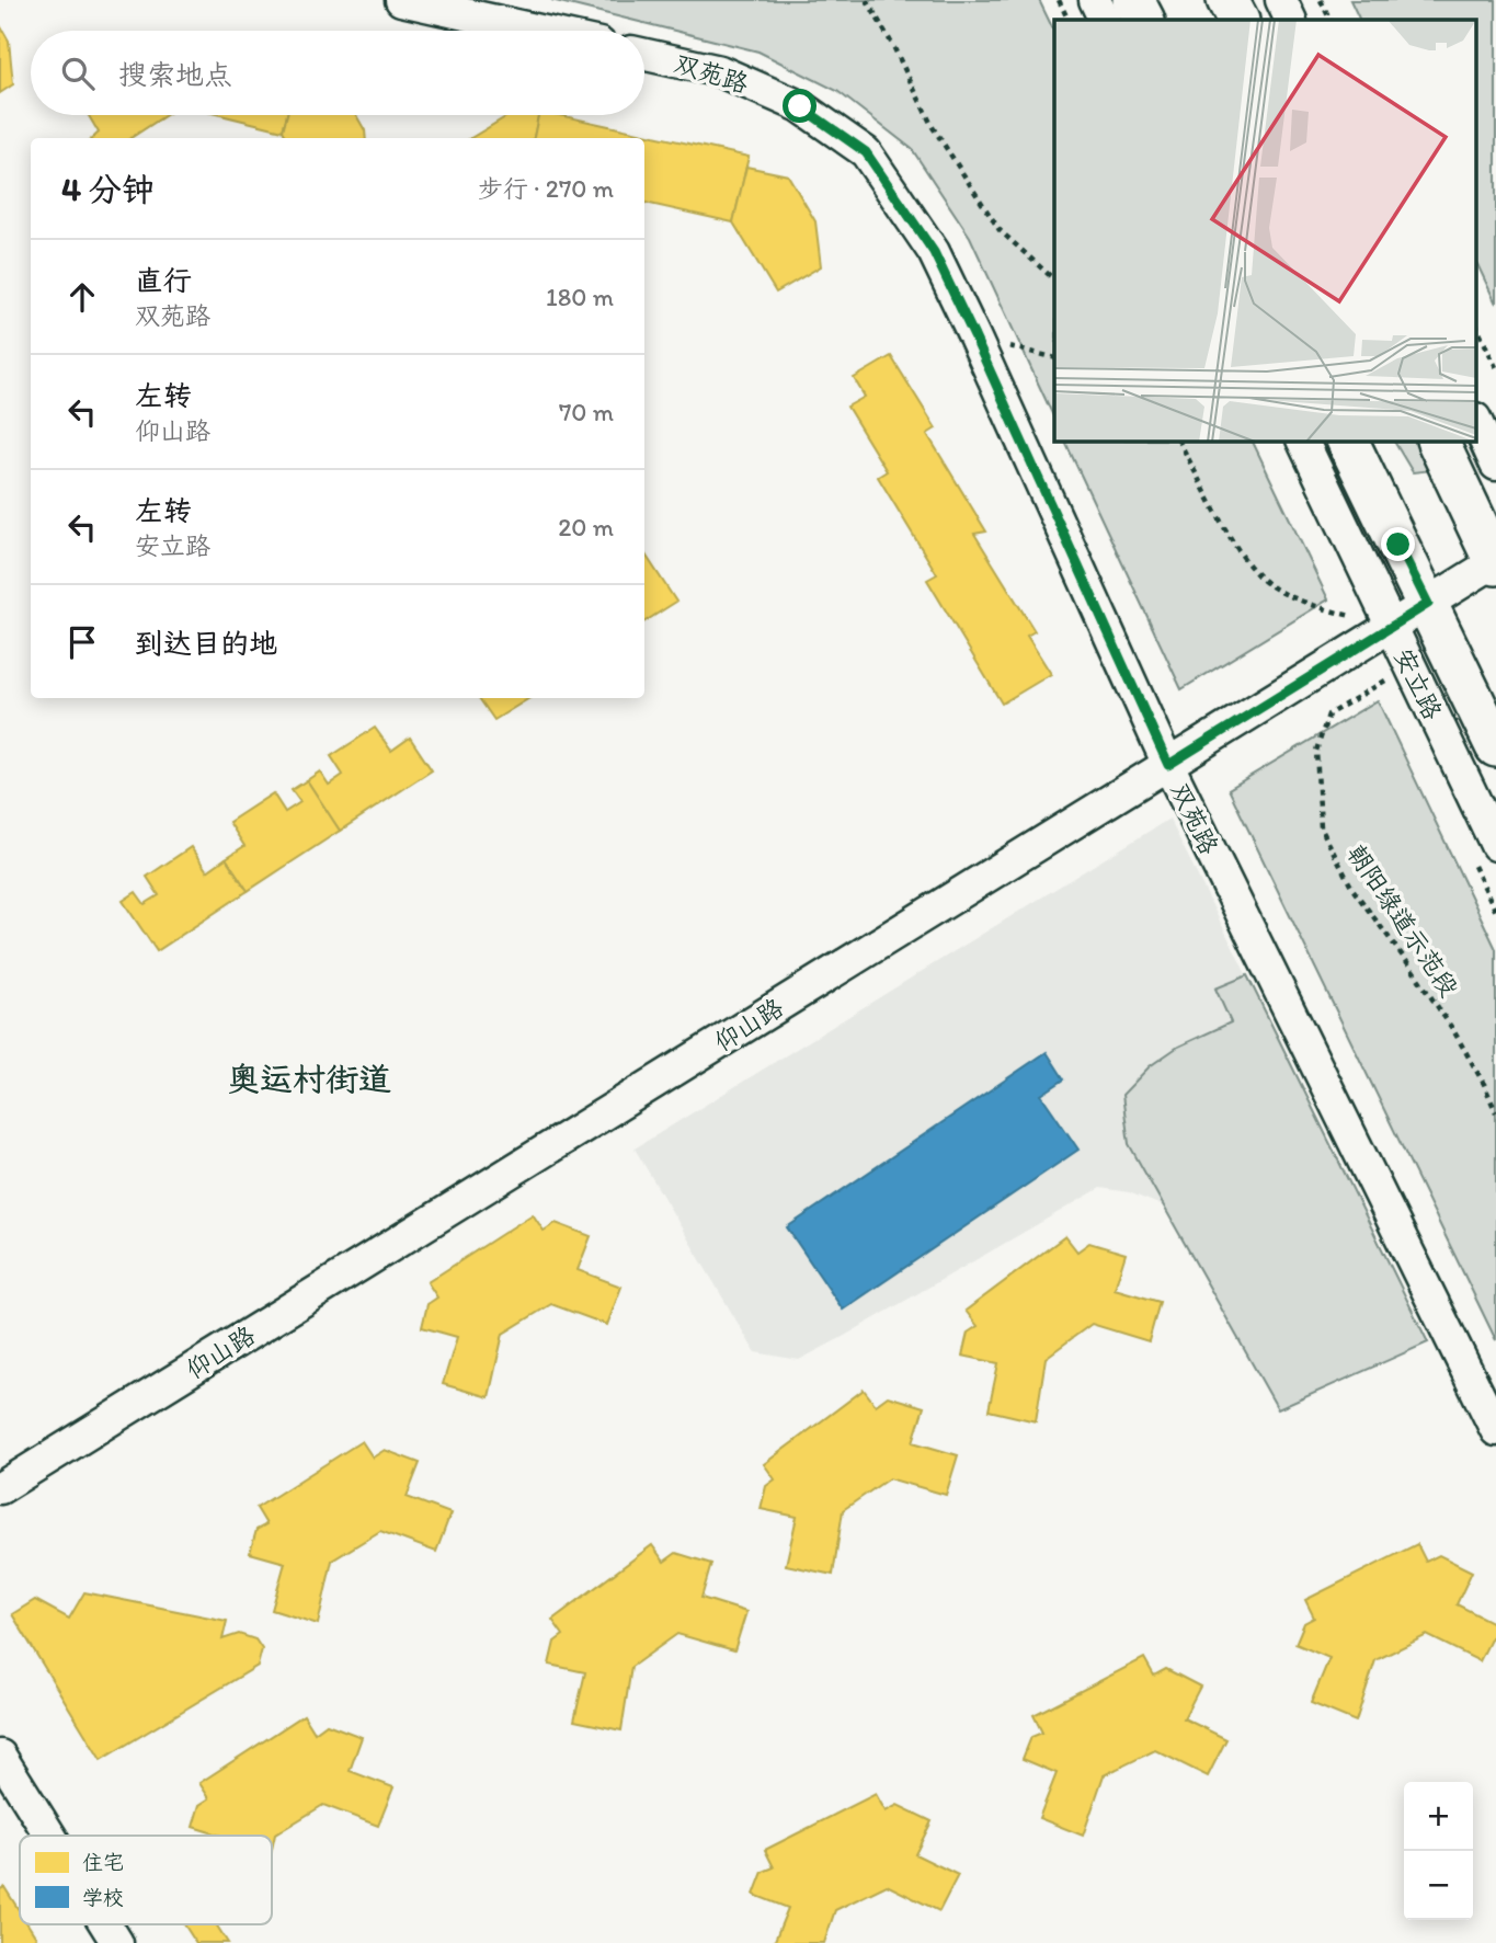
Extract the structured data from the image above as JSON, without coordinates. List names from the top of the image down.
{
  "streets": {
    "main road": ["安立路"],
    "street": ["双苑路", "仰山路"],
    "path": ["朝阳绿道示范段"]
  },
  "crossings": [
    ["双苑路", "仰山路"],
    ["安立路", "仰山路"]
  ],
  "districts": ["奥运村街道"],
  "legend": ["住宅", "学校"],
  "page": {
    "search": "搜索地点",
    "heading": ["4 分钟", "步行 · 270 m"],
    "list": [
      ["直行", "双苑路", "180 m"],
      ["左转", "仰山路", "70 m"],
      ["左转", "安立路", "20 m"],
      "到达目的地"
    ],
    "map_buttons": ["+", "−"]
  }
}
